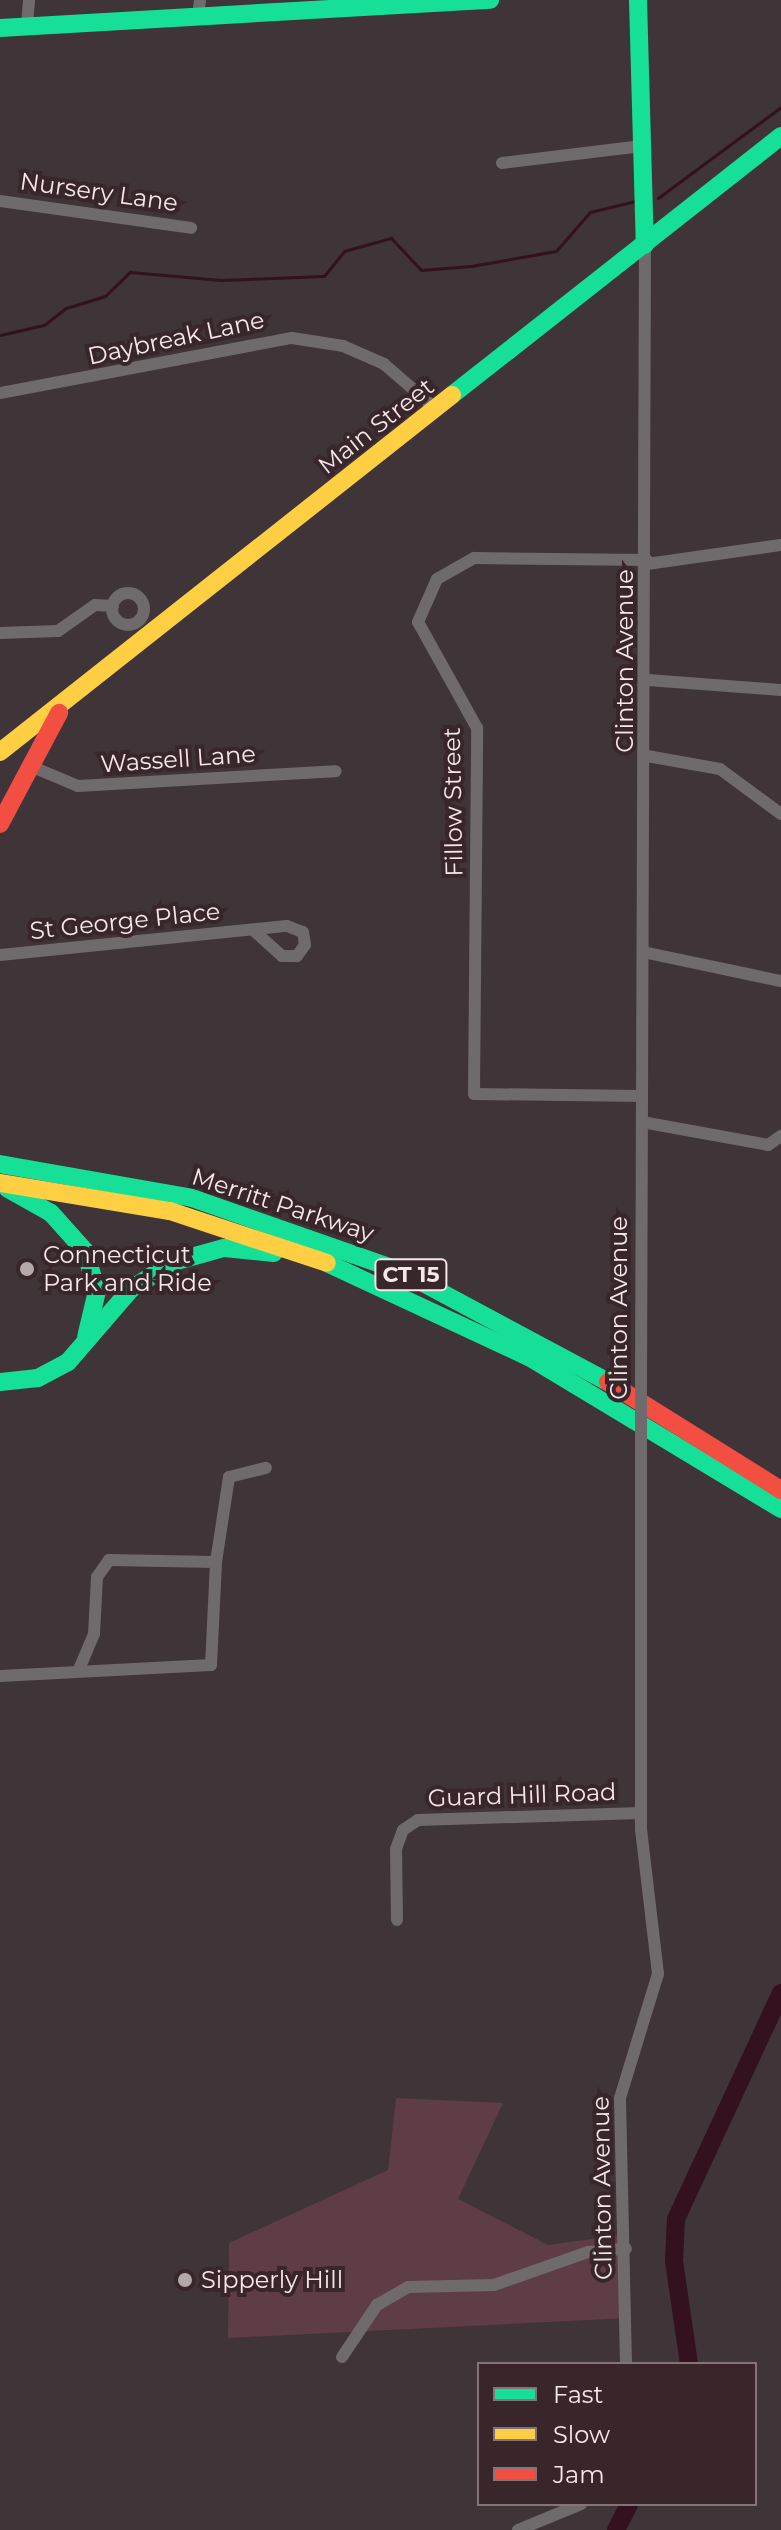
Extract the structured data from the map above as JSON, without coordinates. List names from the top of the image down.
{
  "streets": {
    "main road": ["Main Street", "Merritt Parkway", "CT 15"],
    "street": [
      "Nursery Lane",
      "Daybreak Lane",
      "Clinton Avenue",
      "Wassell Lane",
      "Fillow Street",
      "St George Place",
      "Guard Hill Road"
    ]
  },
  "crossings": [
    ["Daybreak Lane", "Main Street"],
    ["Main Street", "Clinton Avenue"],
    ["Clinton Avenue", "Fillow Street"],
    ["Clinton Avenue", "Guard Hill Road"]
  ],
  "places": ["Connecticut Park and Ride", "Sipperly Hill"],
  "legend": ["Fast", "Slow", "Jam"]
}
